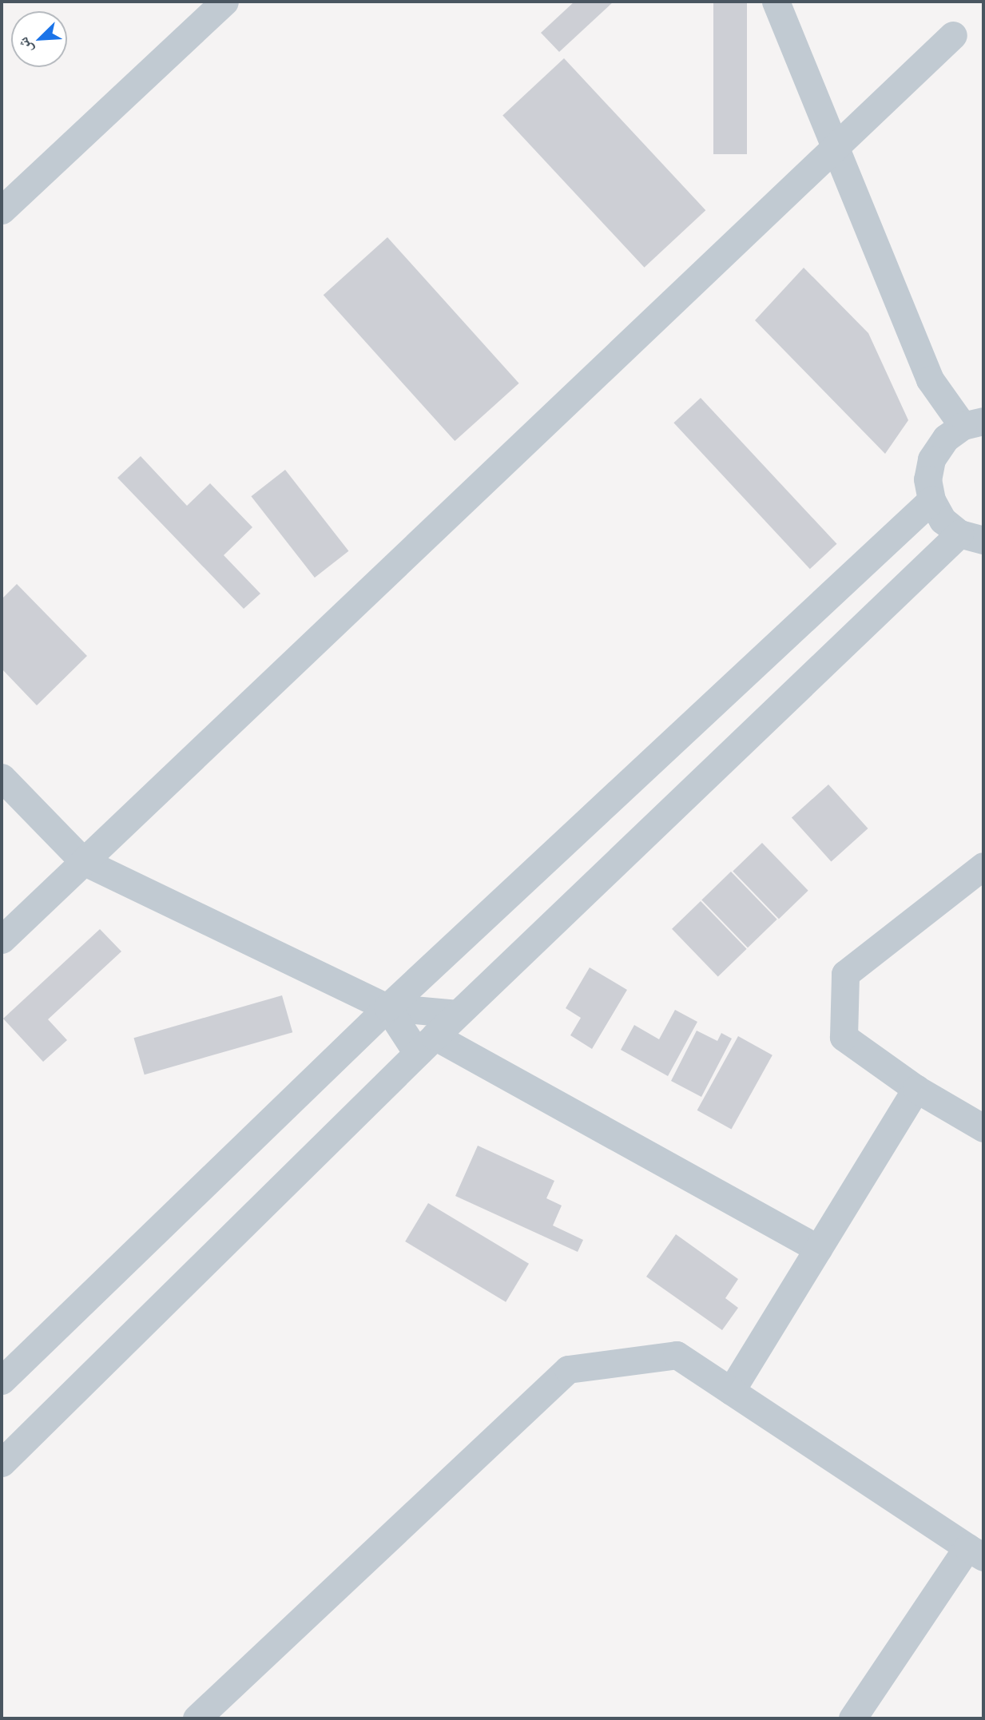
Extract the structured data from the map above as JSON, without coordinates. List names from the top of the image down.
{
  "north": "bottom left"
}
